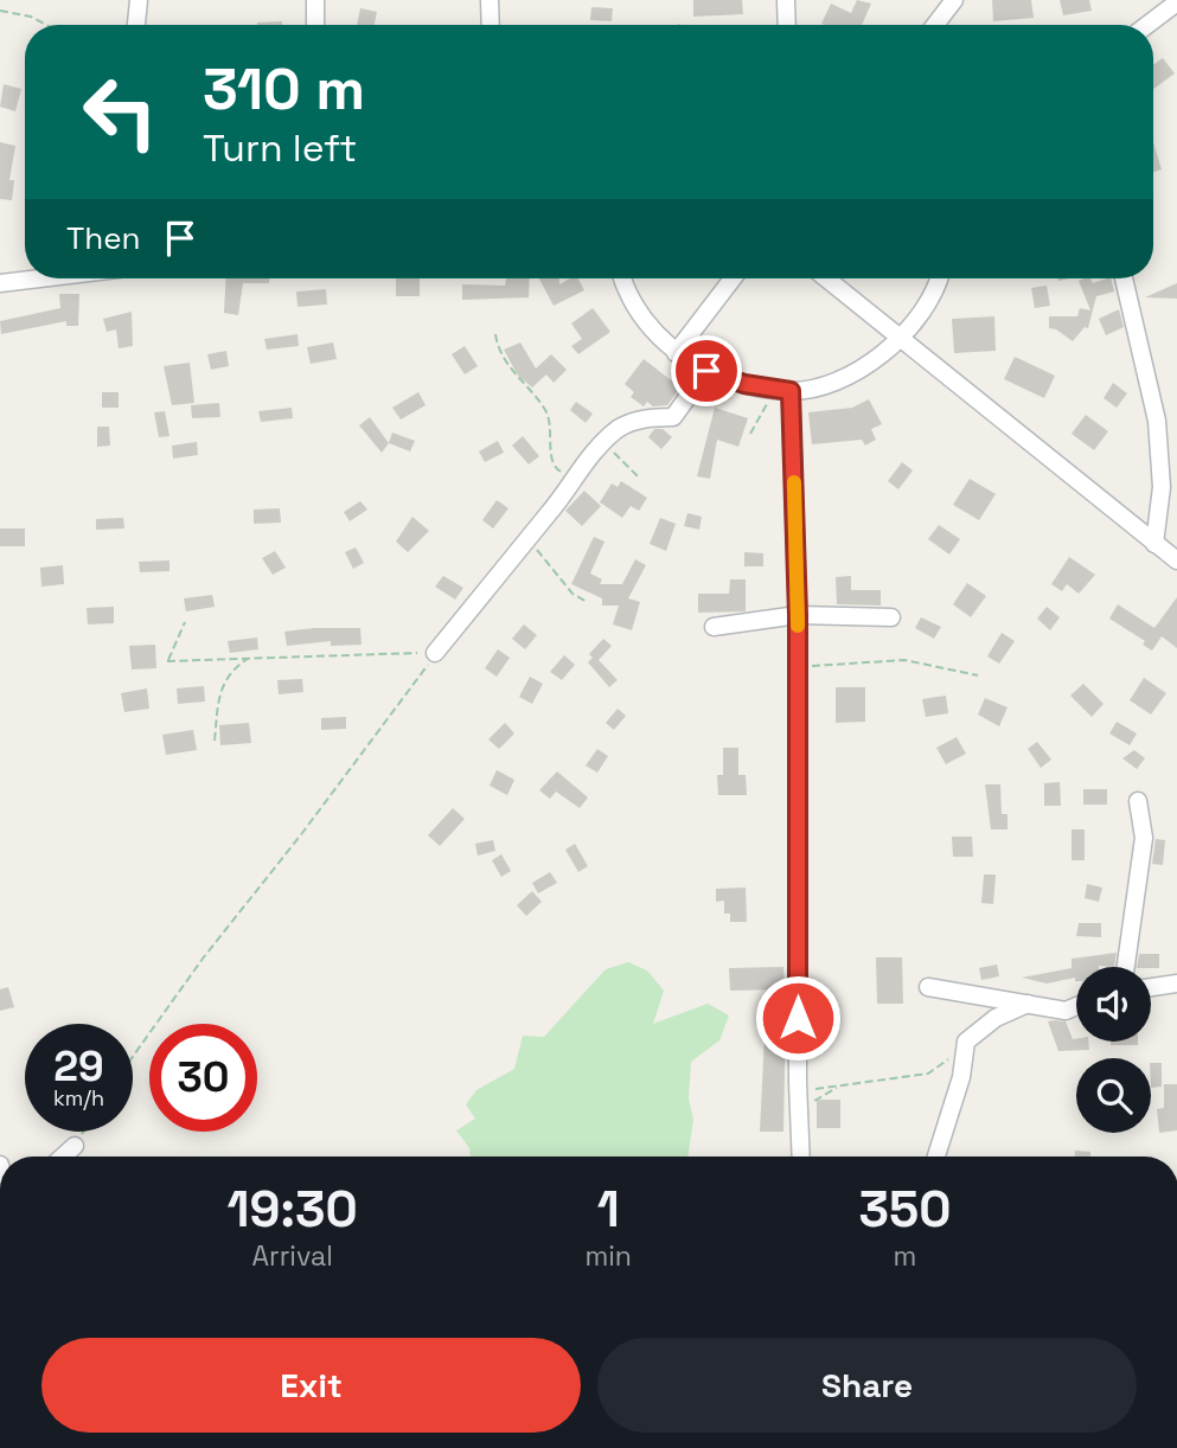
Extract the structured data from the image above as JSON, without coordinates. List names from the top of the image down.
{
  "page": {
    "turn": ["310 m", "Turn left"],
    "then": "Then",
    "speed": "29 km/h",
    "limit": "30",
    "eta": [
      "19:30",
      "Arrival",
      "1",
      "min",
      "350",
      "m"
    ],
    "buttons": ["Exit", "Share"]
  }
}
